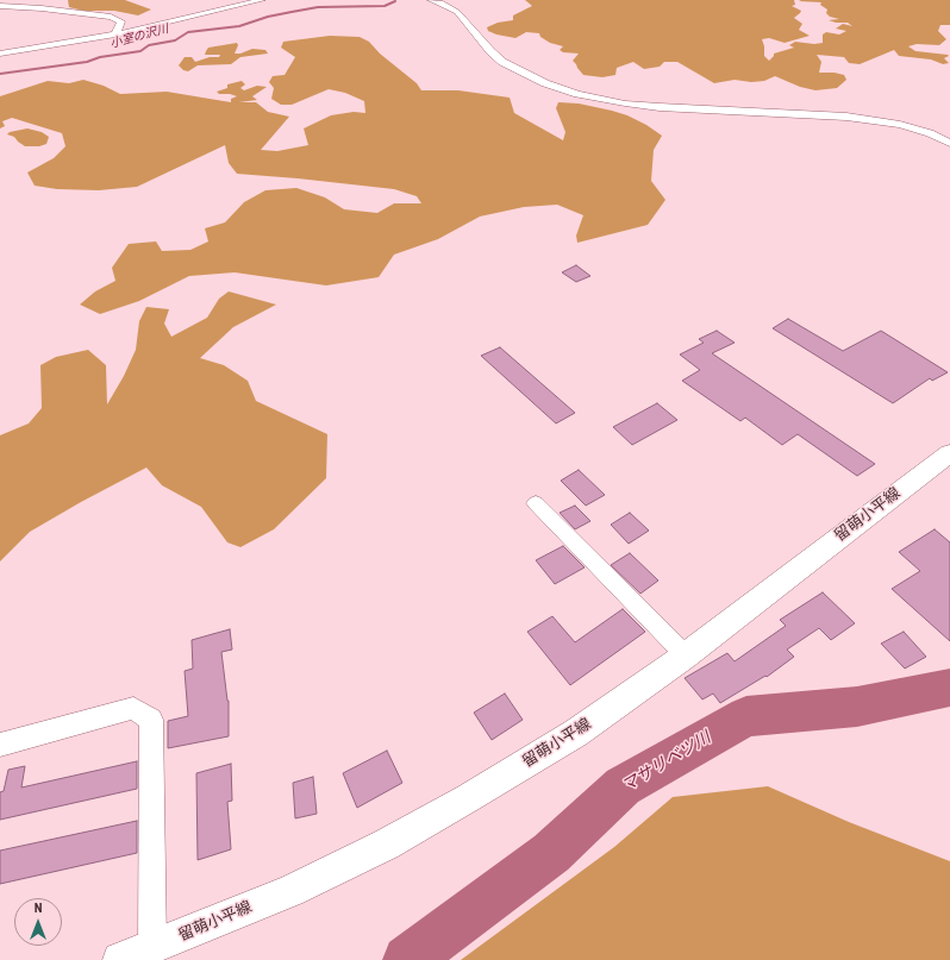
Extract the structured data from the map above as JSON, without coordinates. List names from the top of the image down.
{
  "streets": {
    "main road": ["留萌小平線"]
  },
  "water": ["小室の沢川", "マサリベツ川"],
  "north": "top"
}
